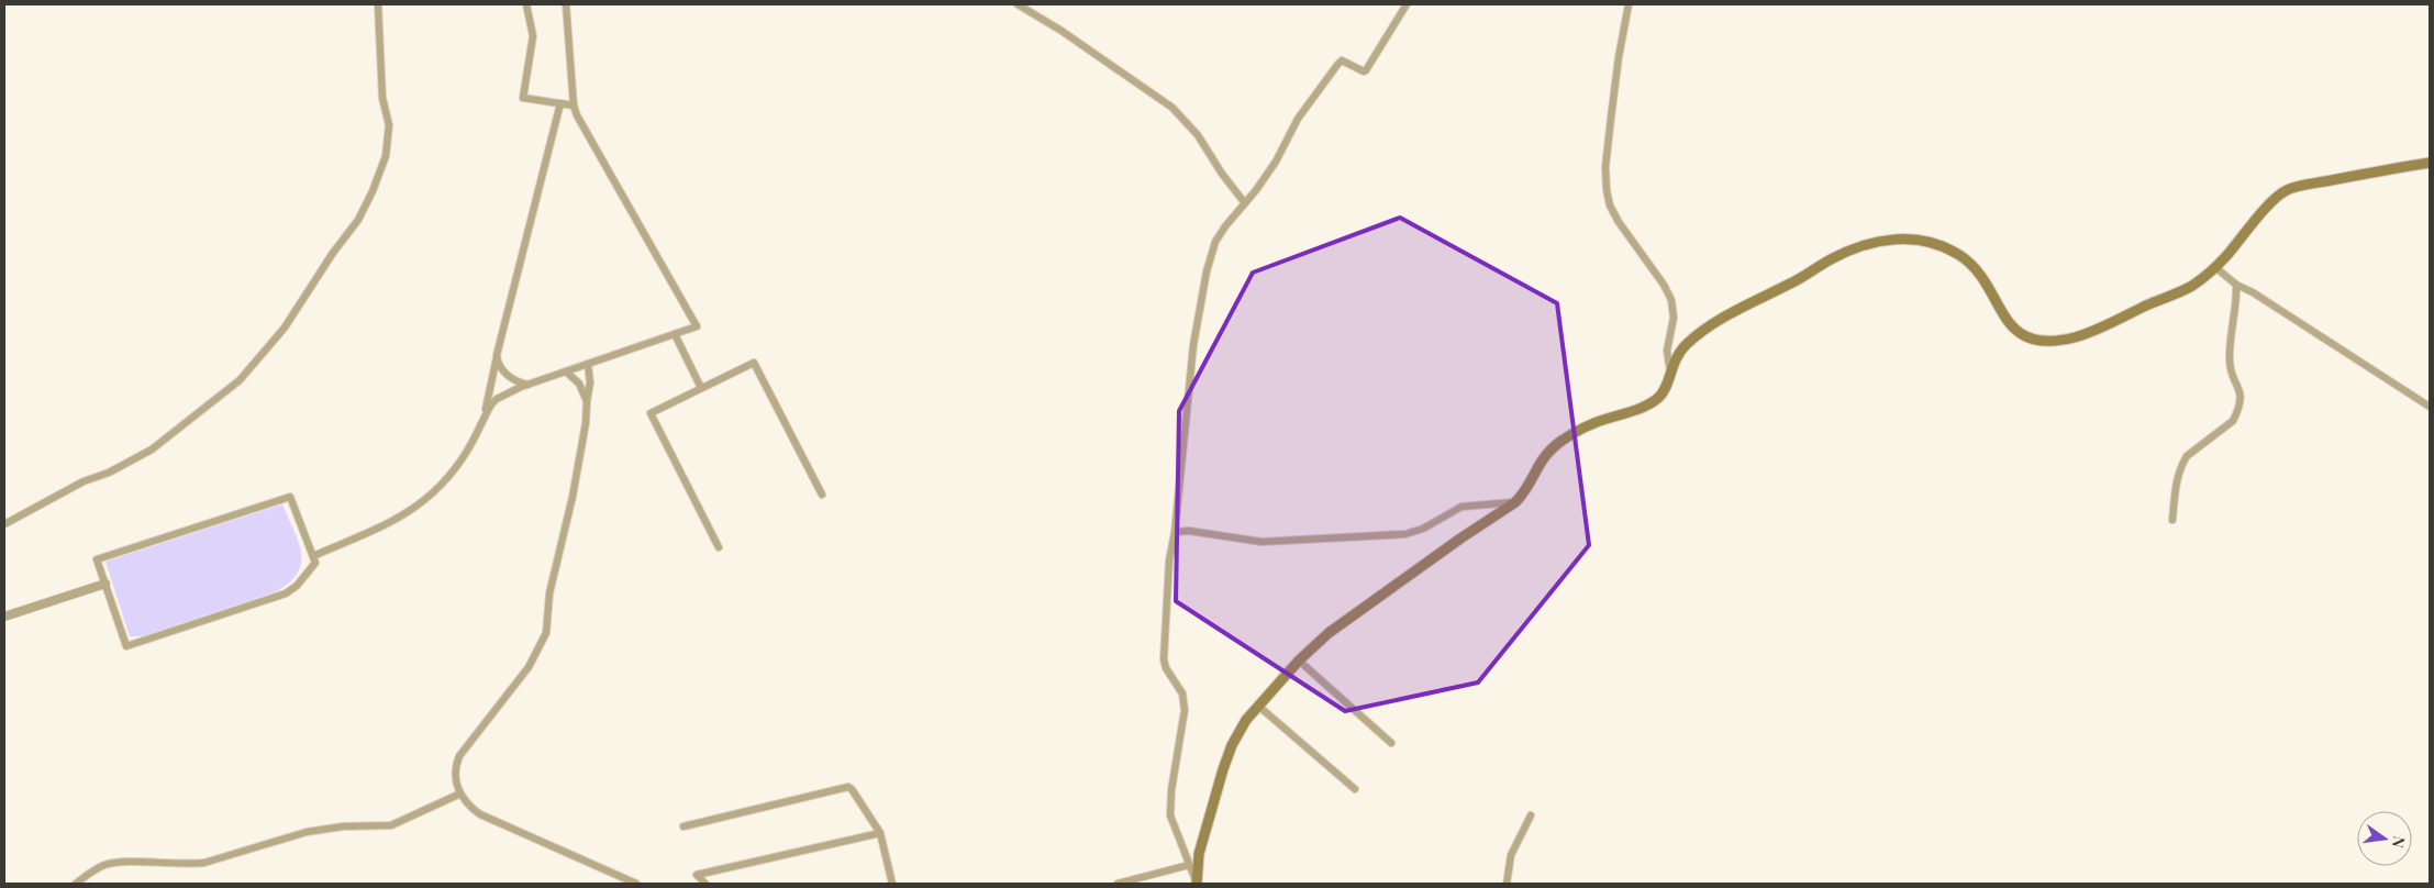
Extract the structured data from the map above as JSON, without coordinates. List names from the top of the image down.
{
  "north": "right"
}
